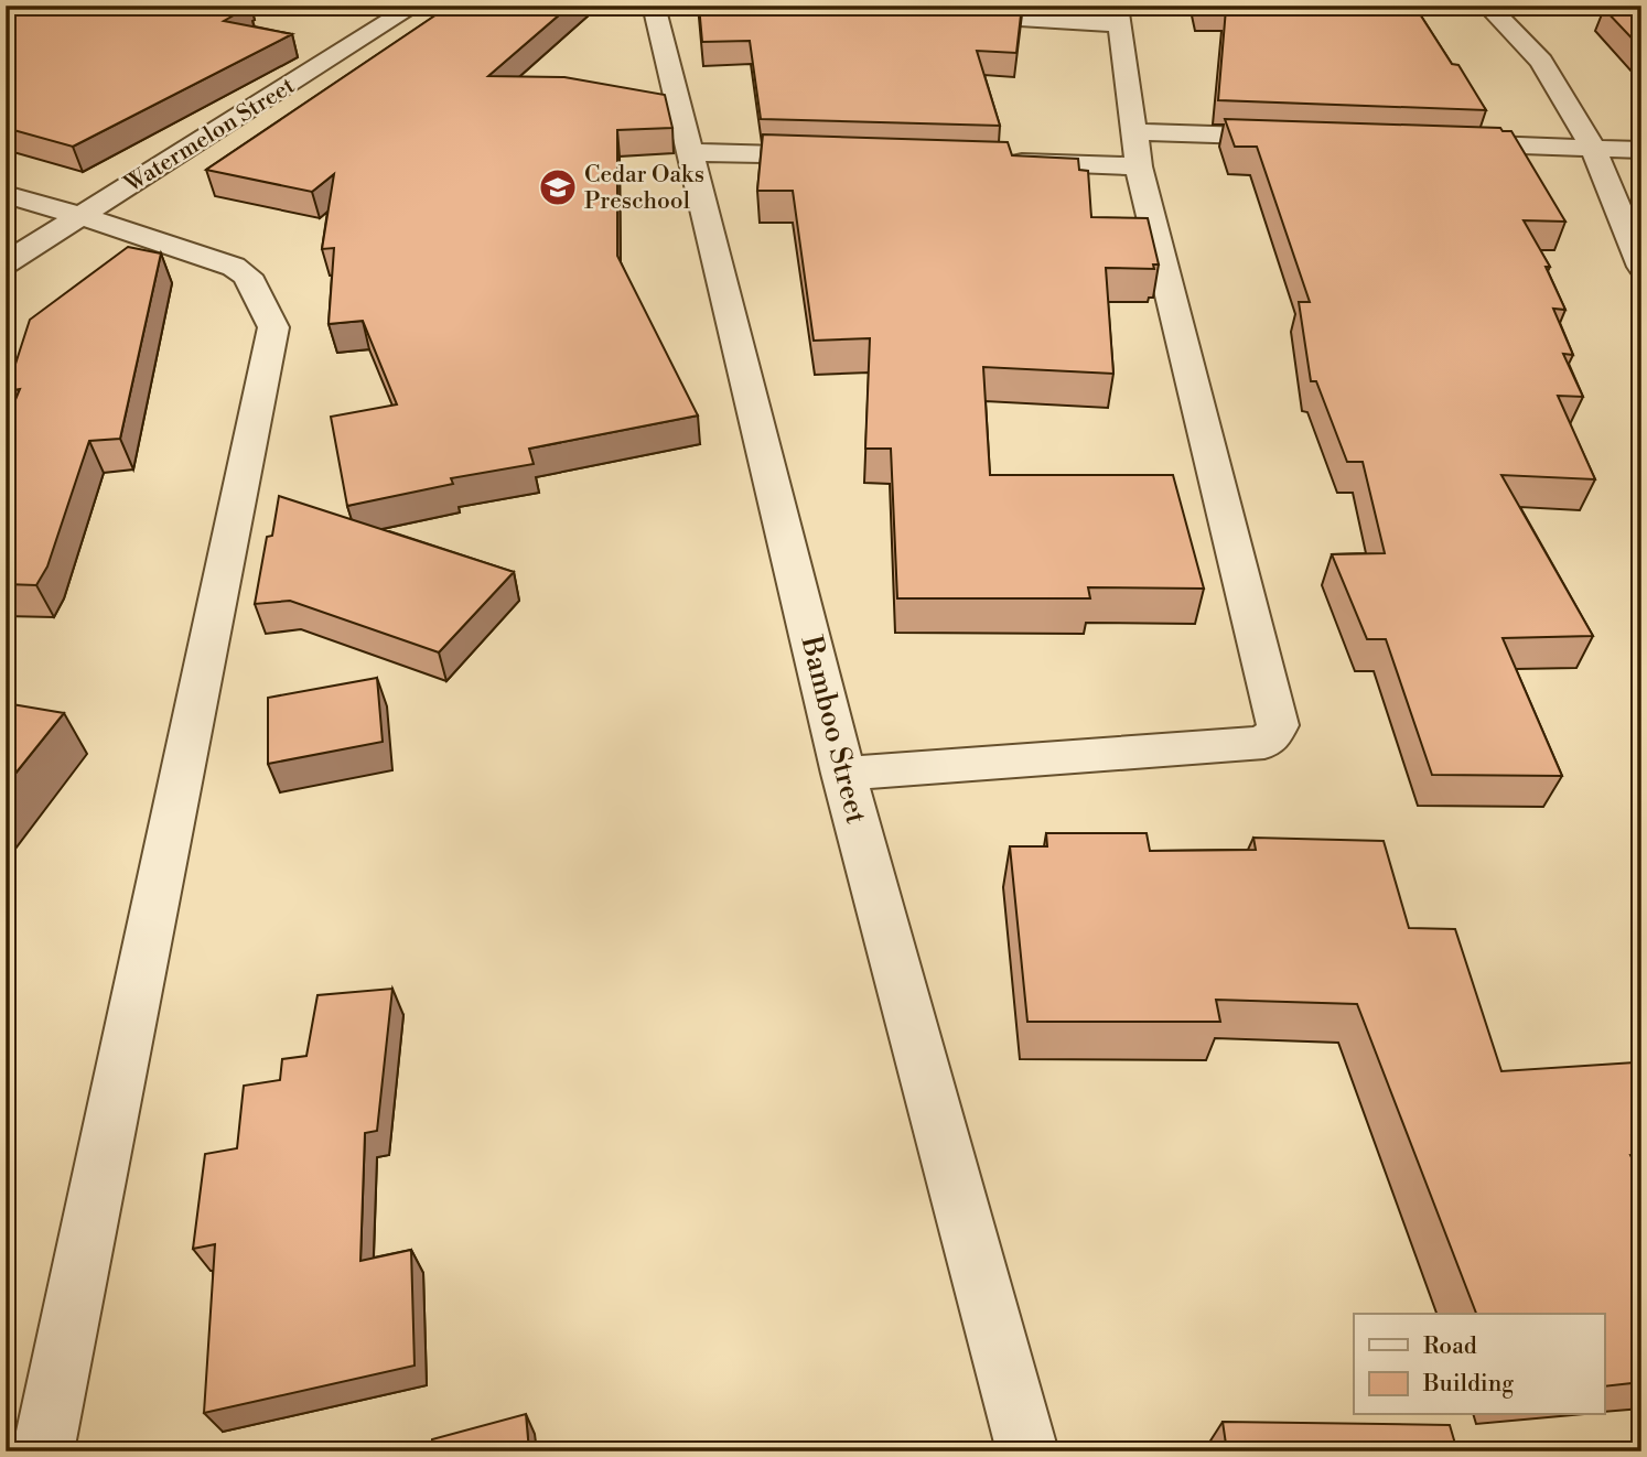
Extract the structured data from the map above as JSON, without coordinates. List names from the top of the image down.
{
  "streets": {
    "street": ["Watermelon Street", "Bamboo Street"]
  },
  "places": {
    "school or university": ["Cedar Oaks Preschool"]
  },
  "legend": ["Road", "Building"]
}
